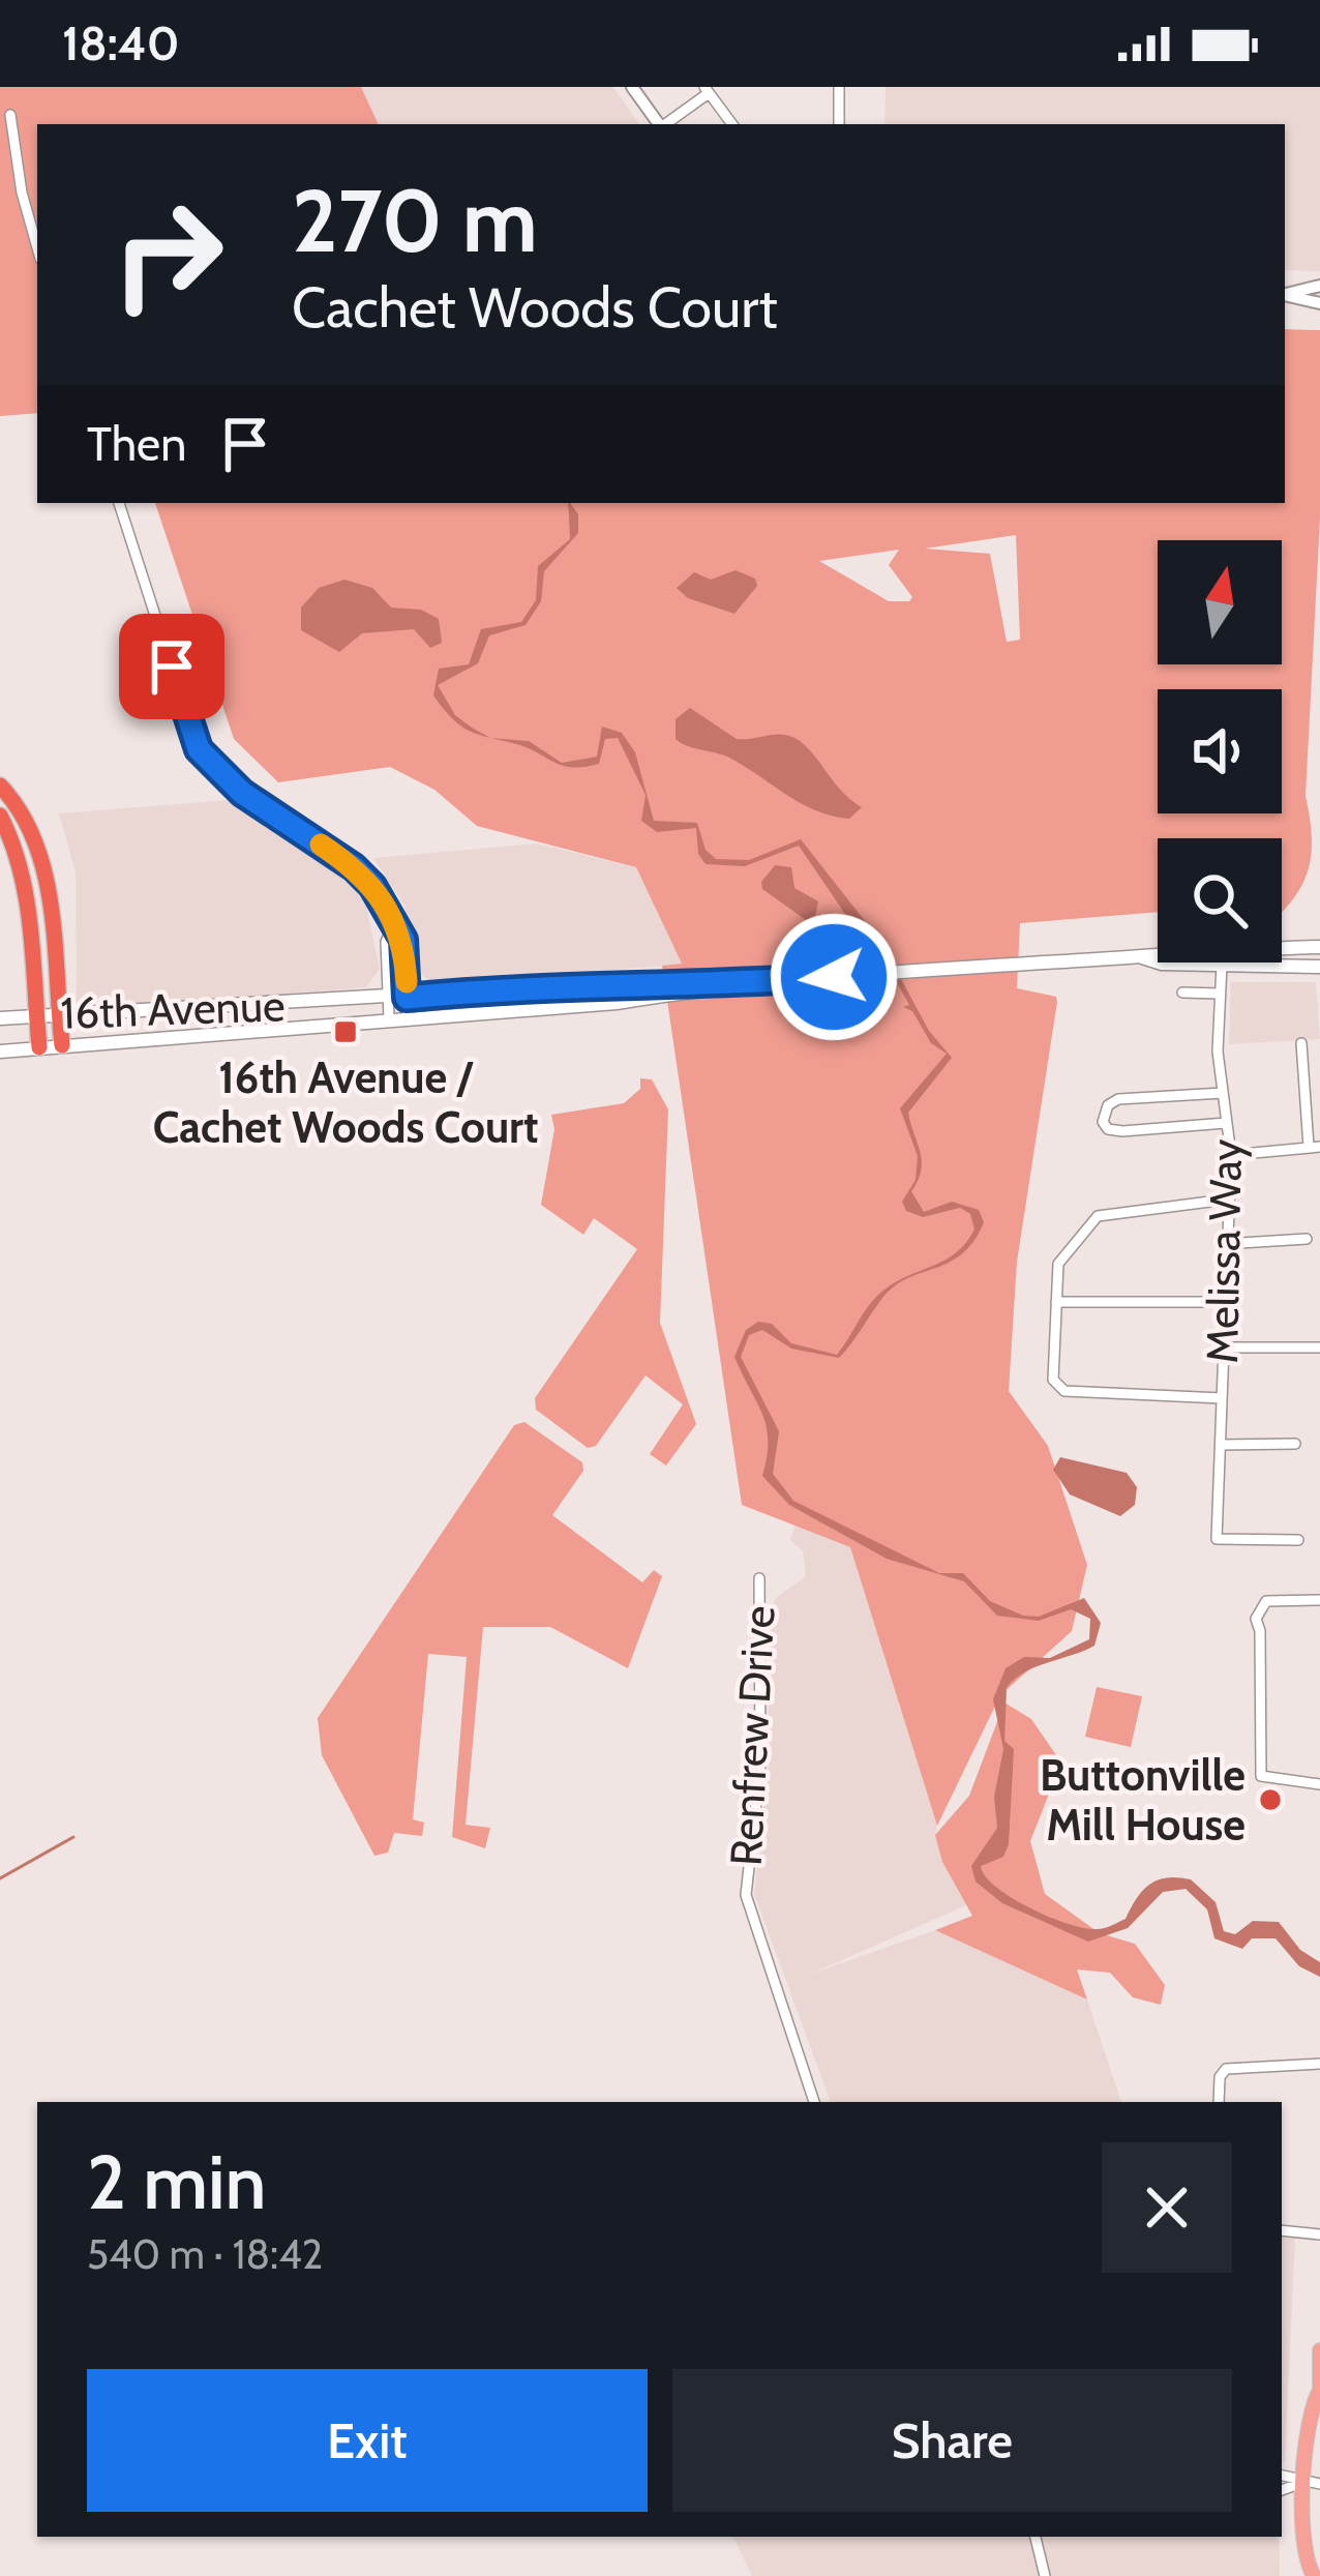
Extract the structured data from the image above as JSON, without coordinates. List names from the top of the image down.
{
  "streets": {
    "main road": ["16th Avenue"],
    "street": ["Melissa Way", "Renfrew Drive"]
  },
  "crossings": [
    ["16th Avenue", "Melissa Way"]
  ],
  "places": {
    "transit": ["16th Avenue / Cachet Woods Court"],
    "other": ["Buttonville Mill House"]
  },
  "north": "top",
  "page": {
    "status": "18:40",
    "turn": ["270 m", "Cachet Woods Court"],
    "then": "Then",
    "heading": ["2 min", "540 m · 18:42"],
    "buttons": ["Exit", "Share"]
  }
}
